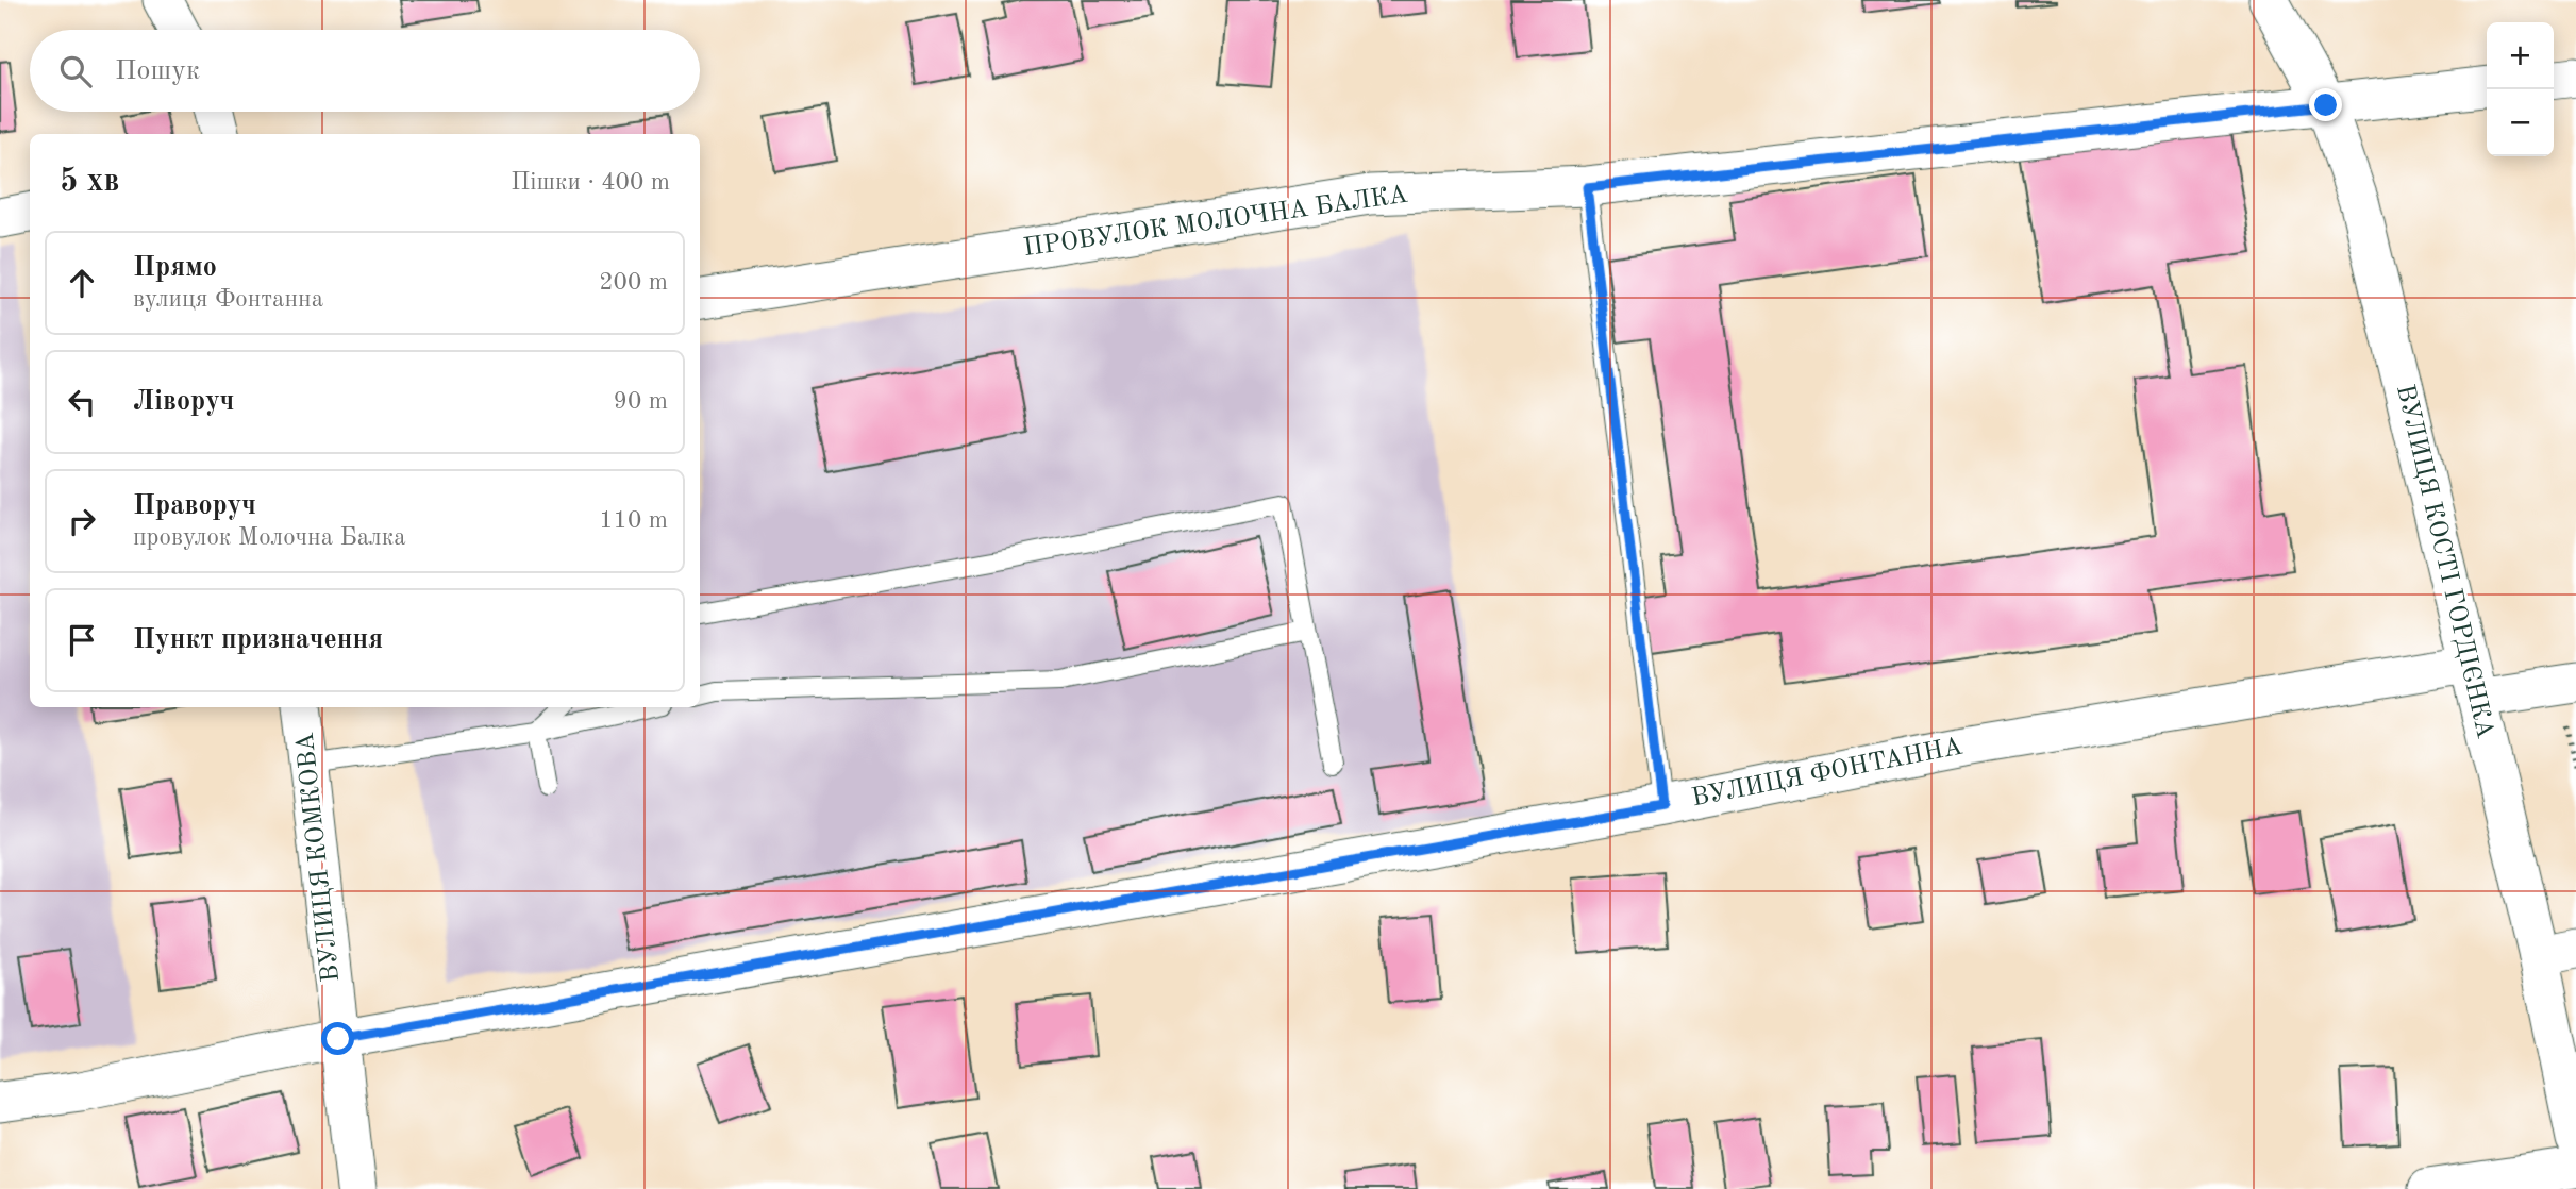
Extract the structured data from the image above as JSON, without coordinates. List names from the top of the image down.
{
  "streets": {
    "street": [
      "ПРОВУЛОК МОЛОЧНА БАЛКА",
      "ВУЛИЦЯ КОСТІ ГОРДІЄНКА",
      "ВУЛИЦЯ ФОНТАННА",
      "ВУЛИЦЯ КОМКОВА"
    ]
  },
  "crossings": [
    ["ПРОВУЛОК МОЛОЧНА БАЛКА", "ВУЛИЦЯ КОСТІ ГОРДІЄНКА"],
    ["ВУЛИЦЯ КОСТІ ГОРДІЄНКА", "ВУЛИЦЯ ФОНТАННА"],
    ["ВУЛИЦЯ ФОНТАННА", "ВУЛИЦЯ КОМКОВА"]
  ],
  "page": {
    "map_buttons": ["+", "−"],
    "search": "Пошук",
    "heading": ["5 хв", "Пішки · 400 m"],
    "list": [
      ["Прямо", "вулиця Фонтанна", "200 m"],
      ["Ліворуч", "90 m"],
      ["Праворуч", "провулок Молочна Балка", "110 m"],
      "Пункт призначення"
    ]
  }
}
